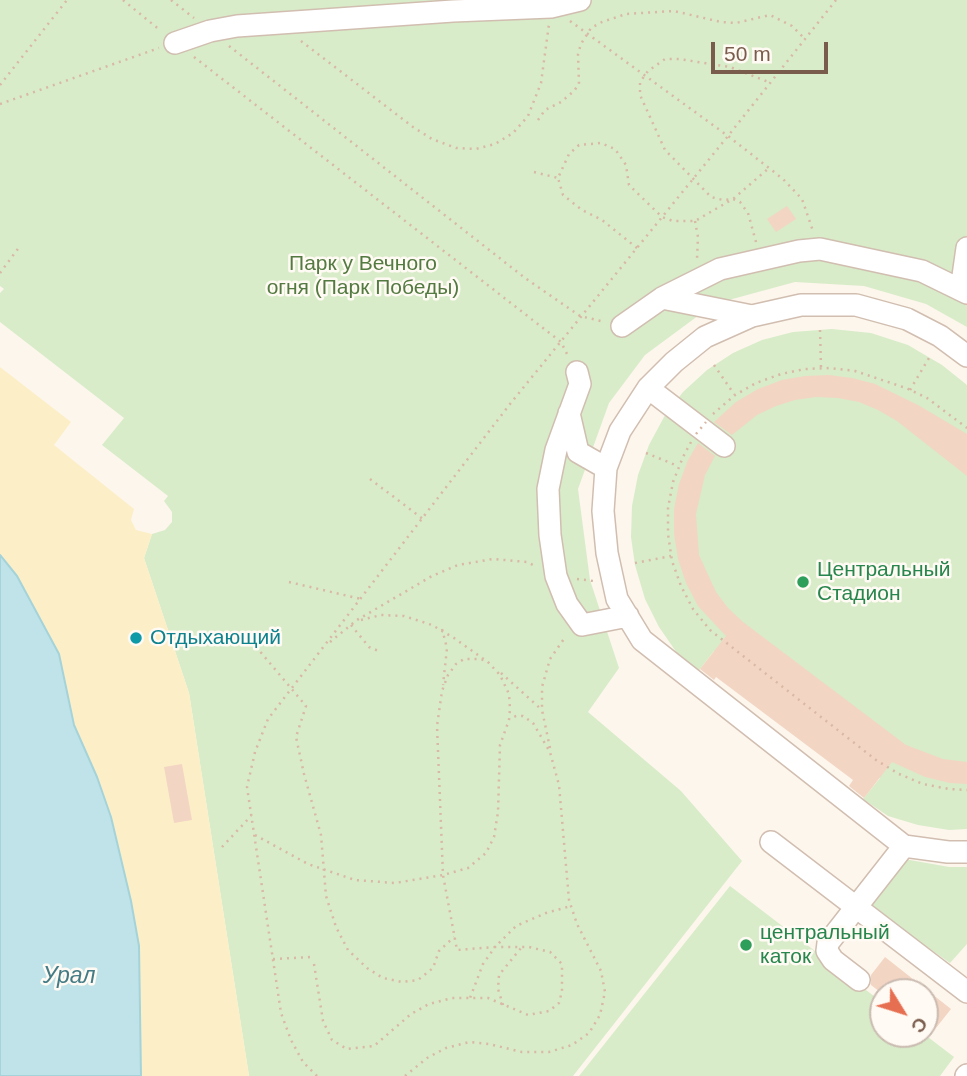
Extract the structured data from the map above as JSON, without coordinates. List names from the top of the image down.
{
  "water": ["Урал"],
  "parks": ["Парк у Вечного огня (Парк Победы)"],
  "places": ["Центральный Стадион", "Отдыхающий", "центральный каток"],
  "scale_bar": "50 m",
  "north": "bottom right"
}
